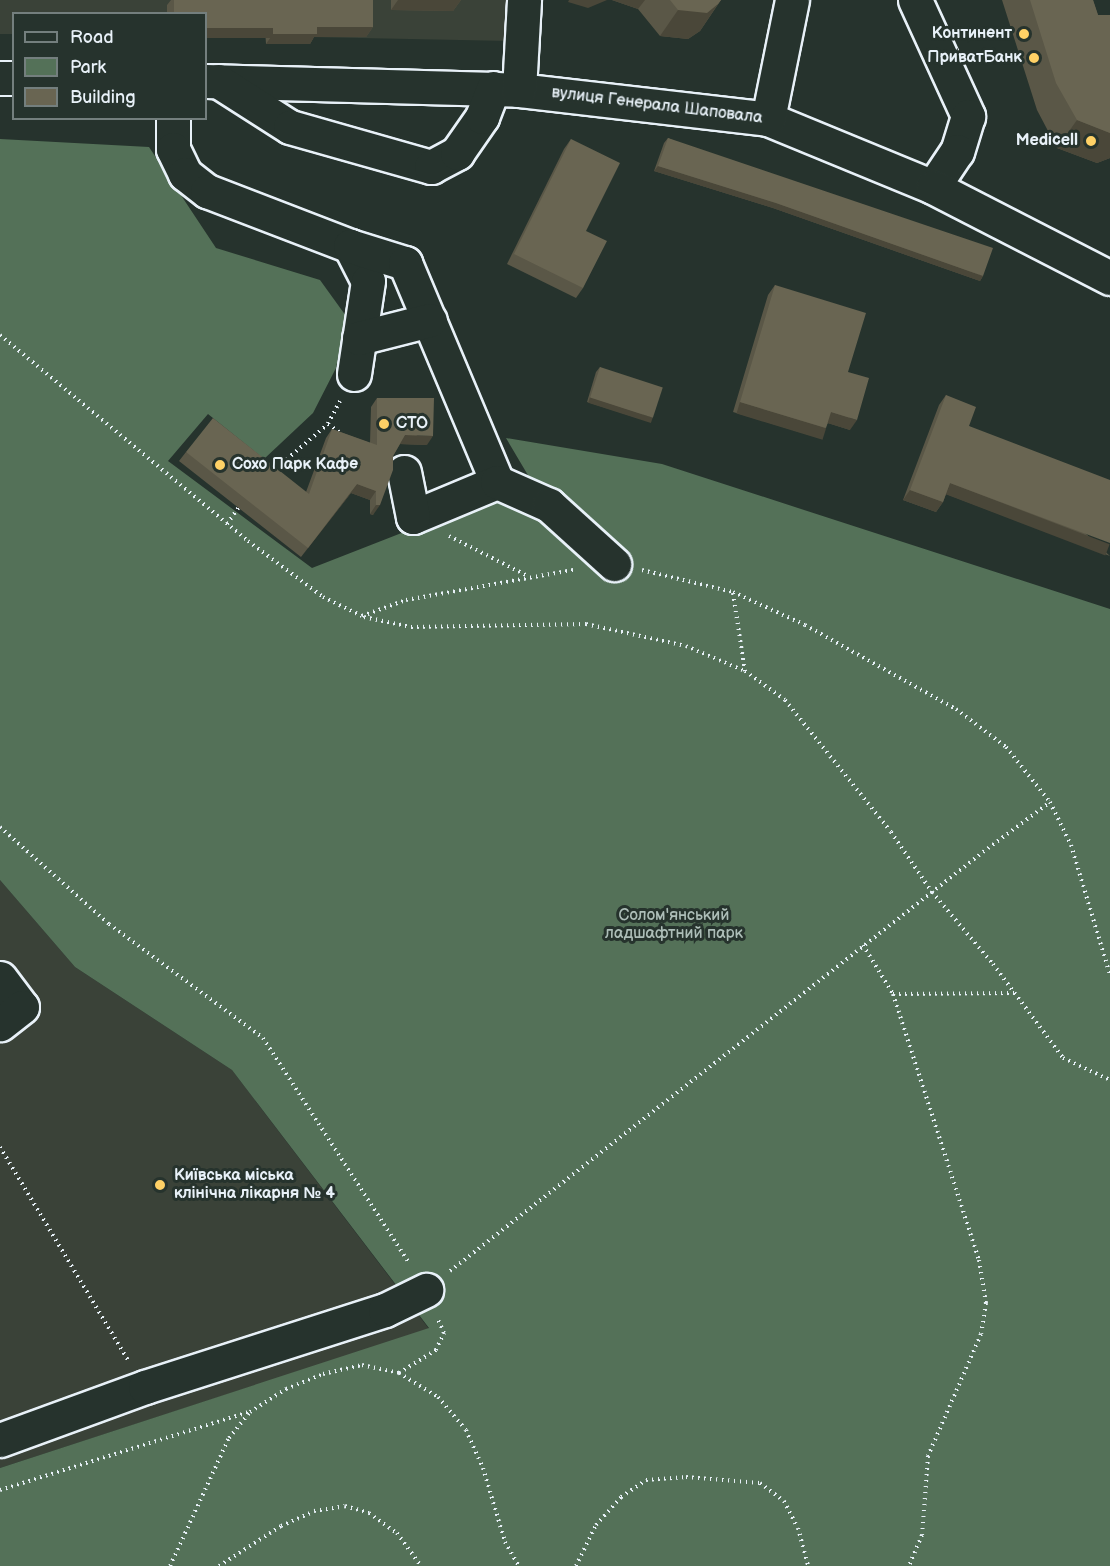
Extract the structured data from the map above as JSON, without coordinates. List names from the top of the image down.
{
  "streets": {
    "street": ["вулиця Генерала Шаповала"]
  },
  "parks": ["Солом'янський ладшафтний парк"],
  "places": [
    "Континент",
    "ПриватБанк",
    "Medicell",
    "СТО",
    "Сохо Парк Кафе",
    "Київська міська клінічна лікарня № 4"
  ],
  "legend": ["Road", "Park", "Building"]
}
